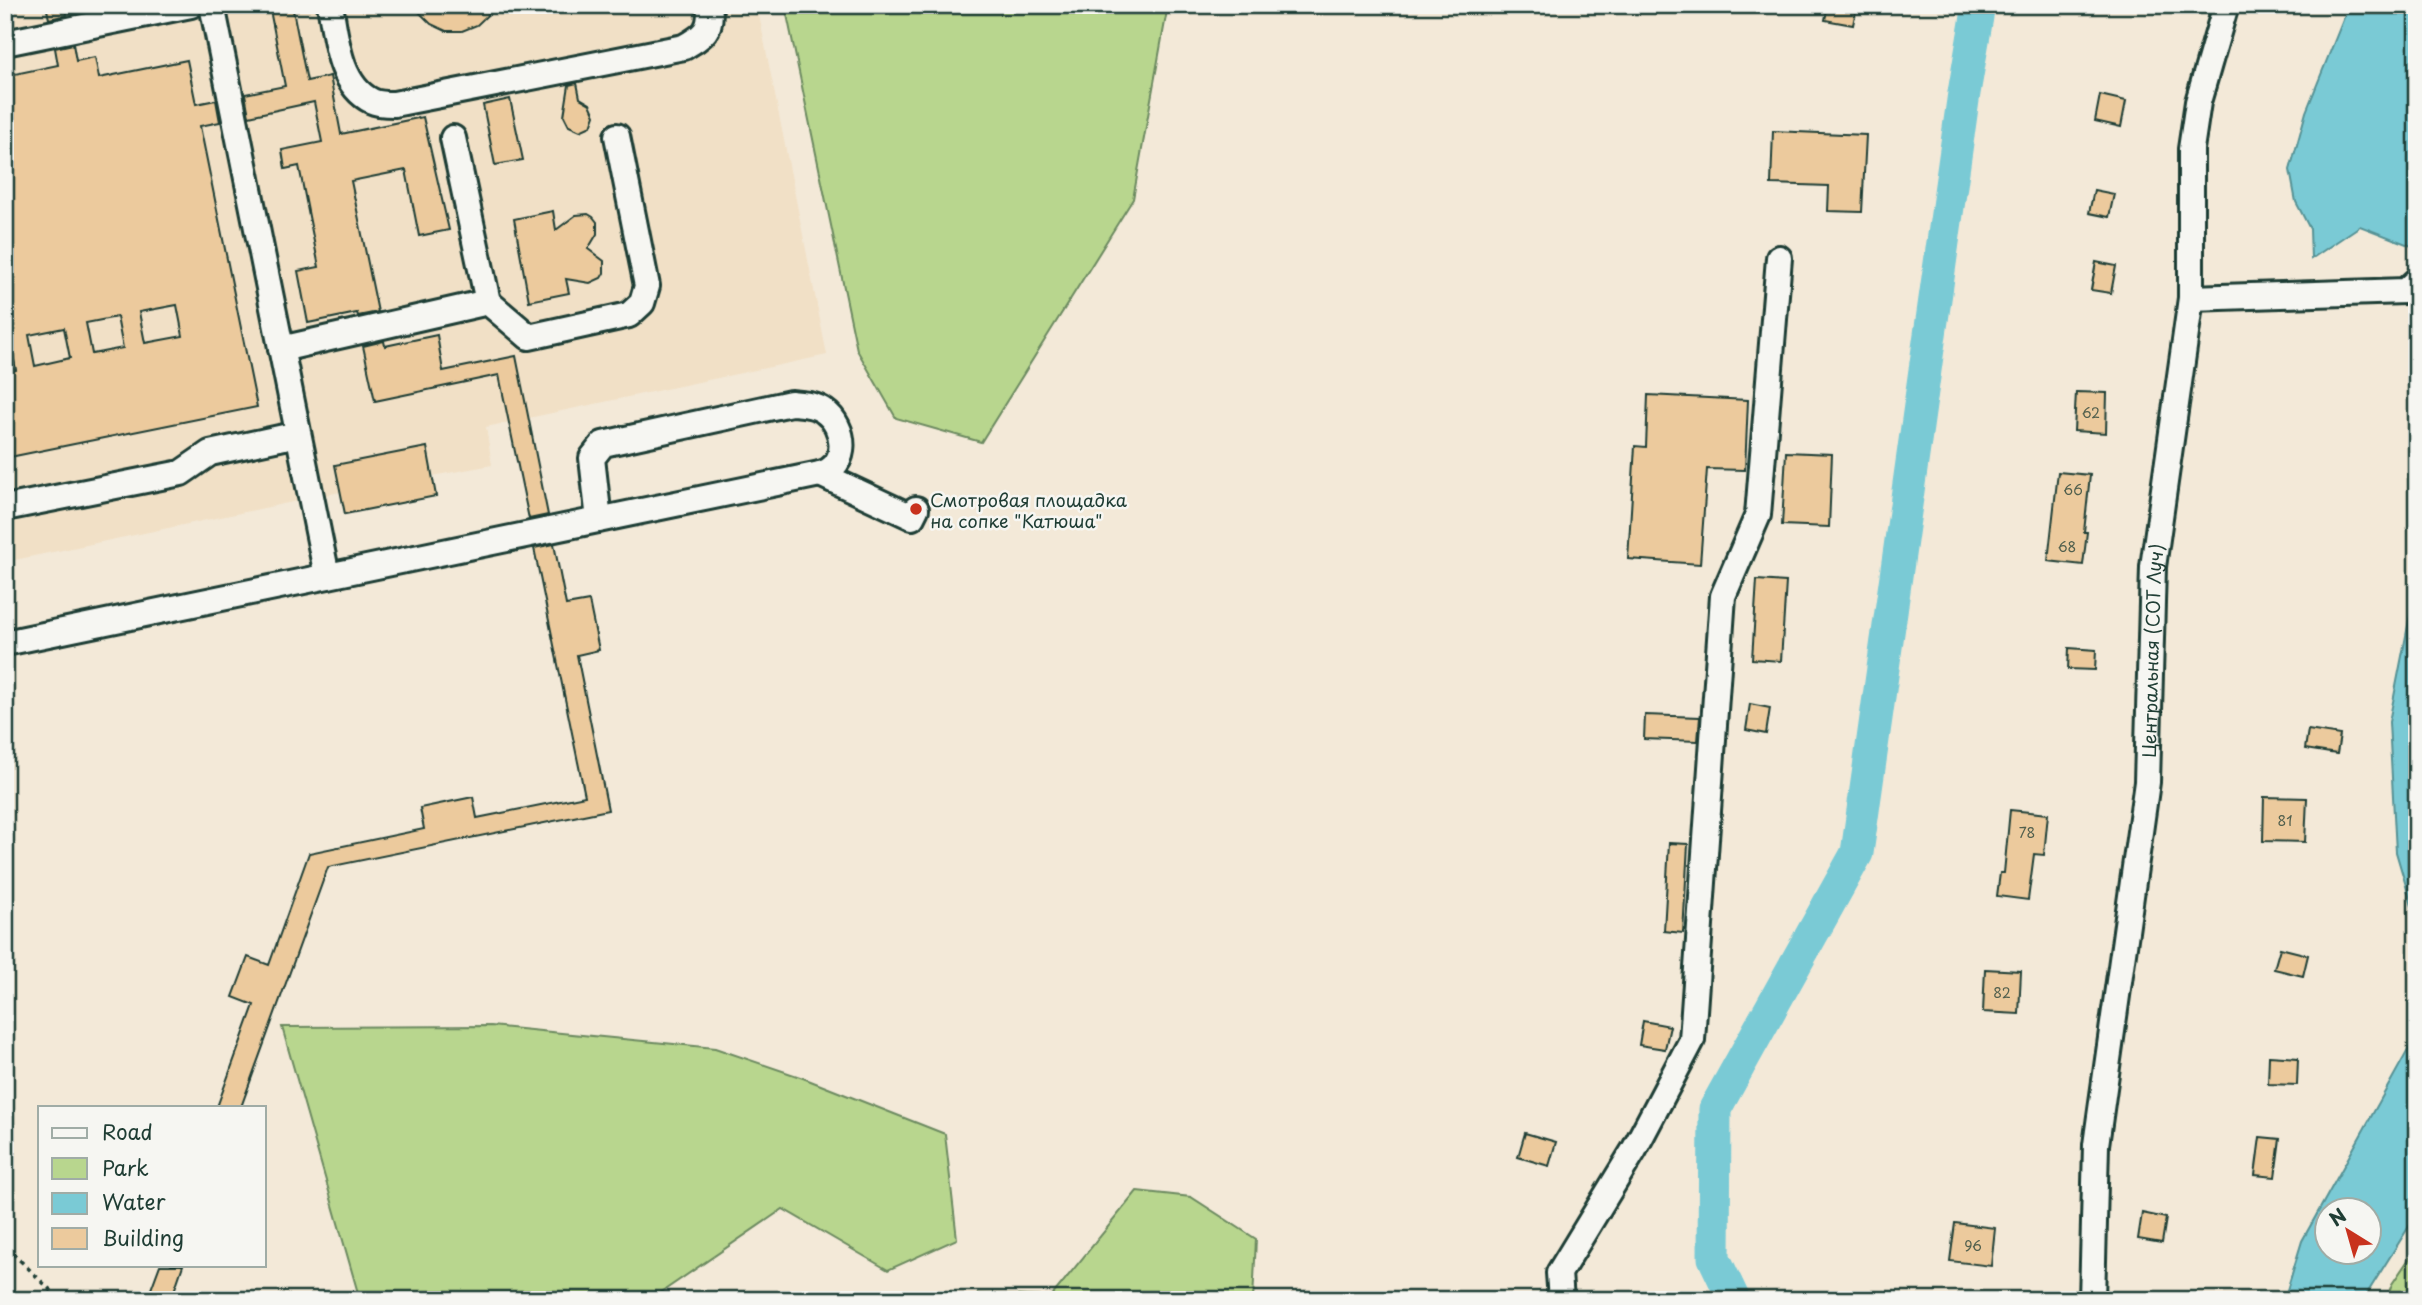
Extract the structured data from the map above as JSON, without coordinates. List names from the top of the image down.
{
  "streets": {
    "street": ["Центральная (СОТ Луч)"]
  },
  "places": ["Смотровая площадка на сопке \"Катюша\""],
  "house_numbers": [
    "62",
    "66",
    "68",
    "81",
    "78",
    "82",
    "96"
  ],
  "legend": [
    "Road",
    "Park",
    "Water",
    "Building"
  ],
  "north": "top left"
}
